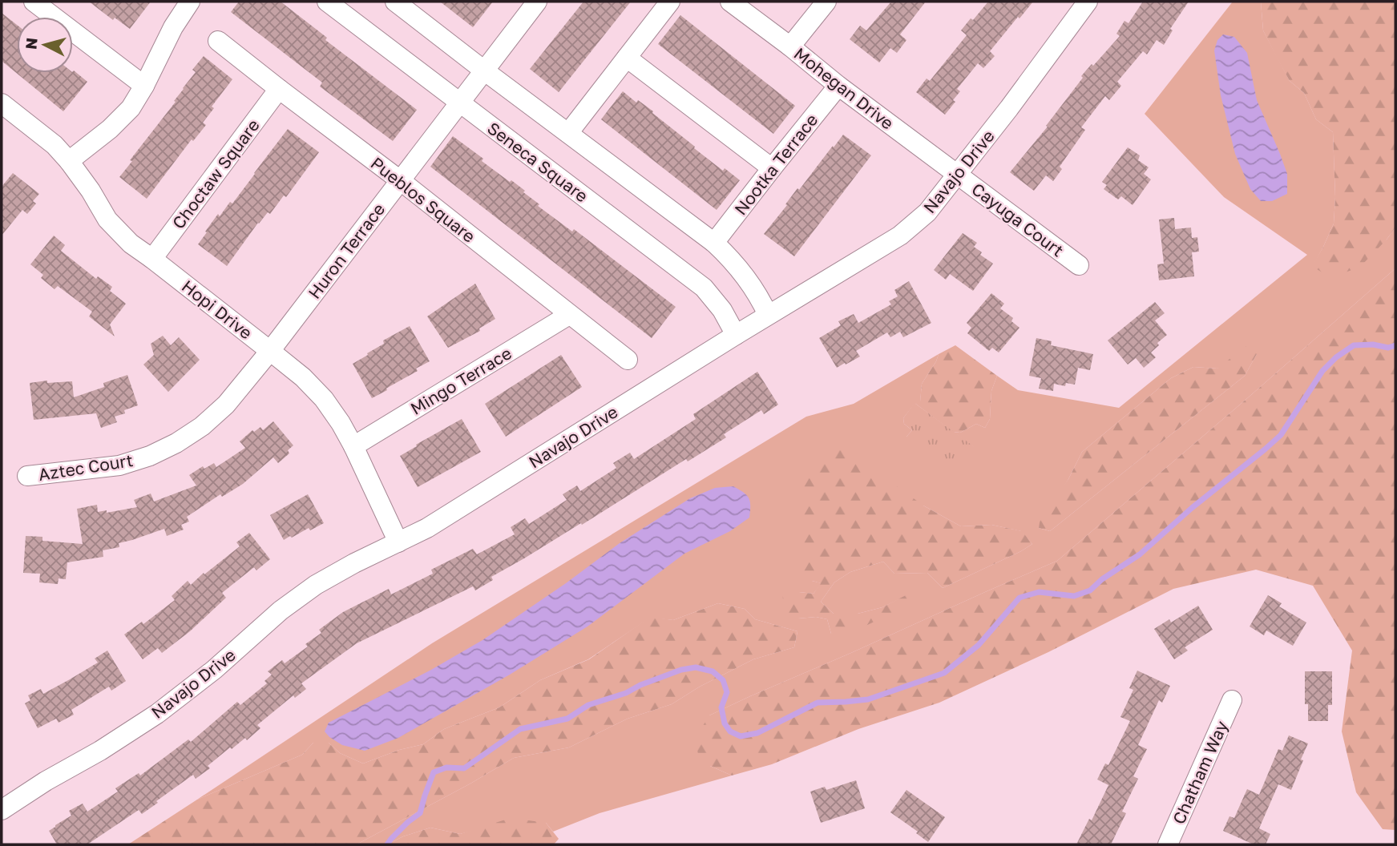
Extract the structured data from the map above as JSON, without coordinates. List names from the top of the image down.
{
  "streets": {
    "street": [
      "Mohegan Drive",
      "Seneca Square",
      "Nootka Terrace",
      "Navajo Drive",
      "Choctaw Square",
      "Pueblos Square",
      "Cayuga Court",
      "Huron Terrace",
      "Hopi Drive",
      "Mingo Terrace",
      "Aztec Court",
      "Chatham Way"
    ]
  },
  "crossings": [
    ["Mohegan Drive", "Nootka Terrace"],
    ["Mohegan Drive", "Navajo Drive"],
    ["Mohegan Drive", "Cayuga Court"],
    ["Seneca Square", "Navajo Drive"],
    ["Seneca Square", "Huron Terrace"],
    ["Navajo Drive", "Cayuga Court"],
    ["Navajo Drive", "Hopi Drive"],
    ["Choctaw Square", "Pueblos Square"],
    ["Choctaw Square", "Hopi Drive"],
    ["Pueblos Square", "Huron Terrace"],
    ["Pueblos Square", "Mingo Terrace"],
    ["Huron Terrace", "Hopi Drive"],
    ["Huron Terrace", "Aztec Court"],
    ["Hopi Drive", "Mingo Terrace"],
    ["Hopi Drive", "Aztec Court"]
  ],
  "north": "left"
}
